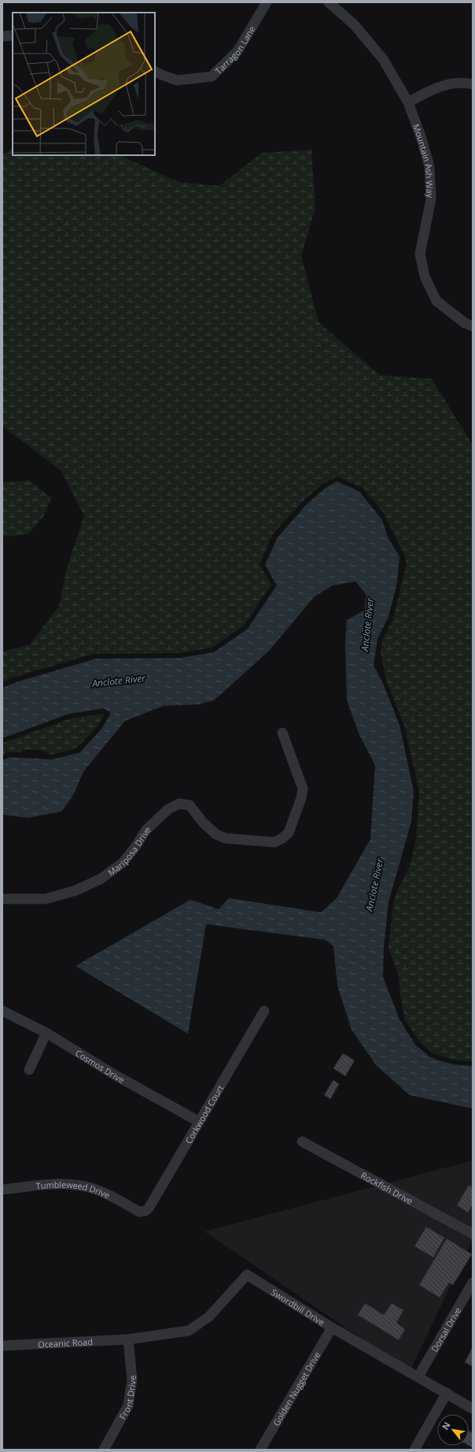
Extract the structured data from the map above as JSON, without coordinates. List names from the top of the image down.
{
  "streets": {
    "street": [
      "Tarragon Lane",
      "Mountain Ash Way",
      "Mariposa Drive",
      "Cosmos Drive",
      "Corkwood Court",
      "Rockfish Drive",
      "Tumbleweed Drive",
      "Swordbill Drive",
      "Dorsal Drive",
      "Oceanic Road",
      "Golden Nugget Drive",
      "Front Drive"
    ]
  },
  "crossings": [
    ["Cosmos Drive", "Corkwood Court"],
    ["Corkwood Court", "Tumbleweed Drive"],
    ["Swordbill Drive", "Dorsal Drive"],
    ["Swordbill Drive", "Oceanic Road"],
    ["Swordbill Drive", "Golden Nugget Drive"],
    ["Swordbill Drive", "Front Drive"],
    ["Oceanic Road", "Front Drive"]
  ],
  "water": ["Anclote River"],
  "north": "top left"
}
